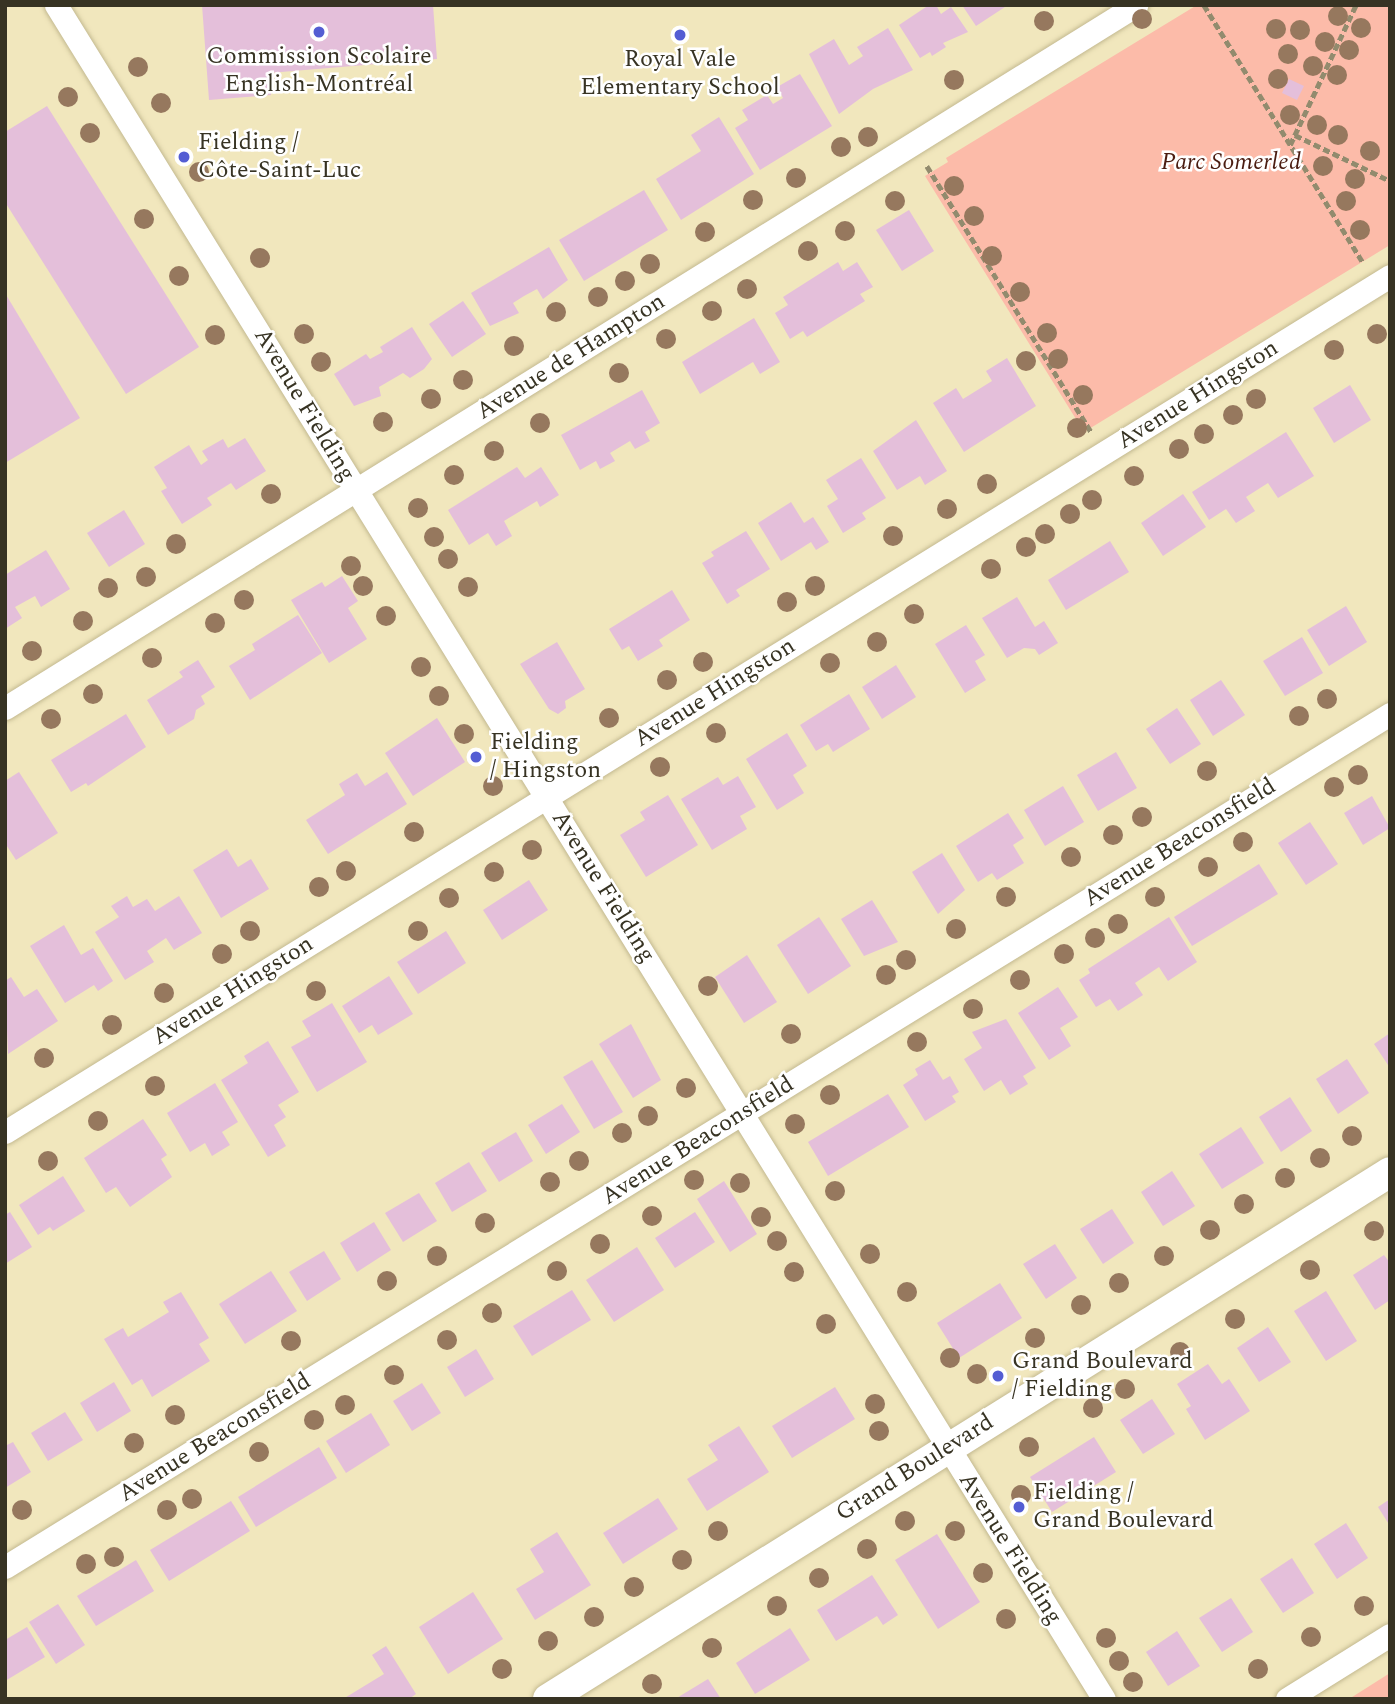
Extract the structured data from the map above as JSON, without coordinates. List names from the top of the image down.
{
  "streets": {
    "street": [
      "Avenue de Hampton",
      "Avenue Hingston",
      "Avenue Fielding",
      "Avenue Beaconsfield",
      "Grand Boulevard"
    ]
  },
  "crossings": [
    ["Avenue de Hampton", "Avenue Fielding"],
    ["Avenue Hingston", "Avenue Fielding"],
    ["Avenue Fielding", "Avenue Beaconsfield"],
    ["Avenue Fielding", "Grand Boulevard"]
  ],
  "parks": ["Parc Somerled"],
  "places": [
    "Commission Scolaire English-Montréal",
    "Royal Vale Elementary School",
    "Fielding / Côte-Saint-Luc",
    "Fielding / Hingston",
    "Grand Boulevard / Fielding",
    "Fielding / Grand Boulevard"
  ]
}
